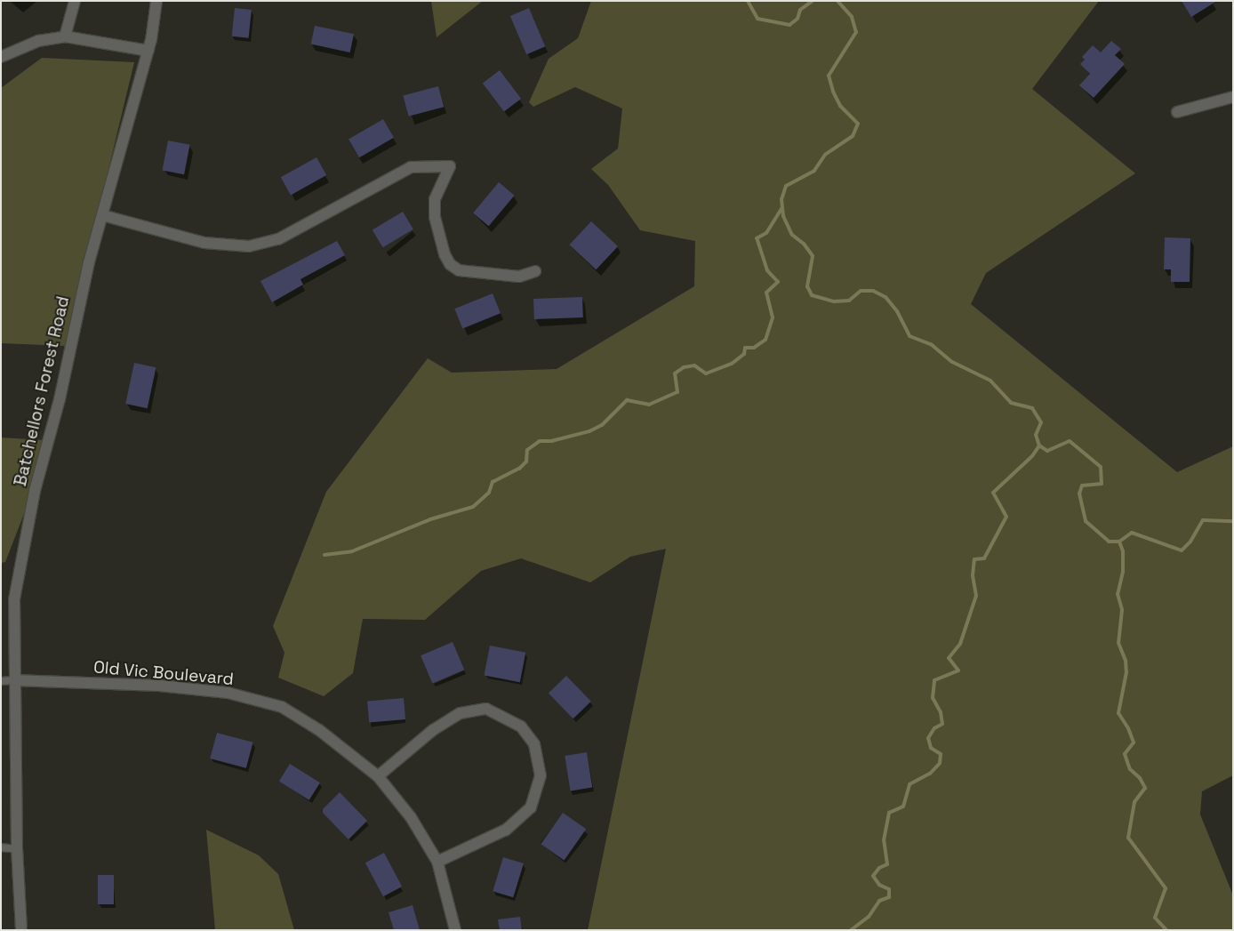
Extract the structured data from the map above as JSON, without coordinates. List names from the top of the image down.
{
  "streets": {
    "street": ["Batchellors Forest Road", "Old Vic Boulevard"]
  },
  "crossings": [
    ["Batchellors Forest Road", "Old Vic Boulevard"]
  ]
}
